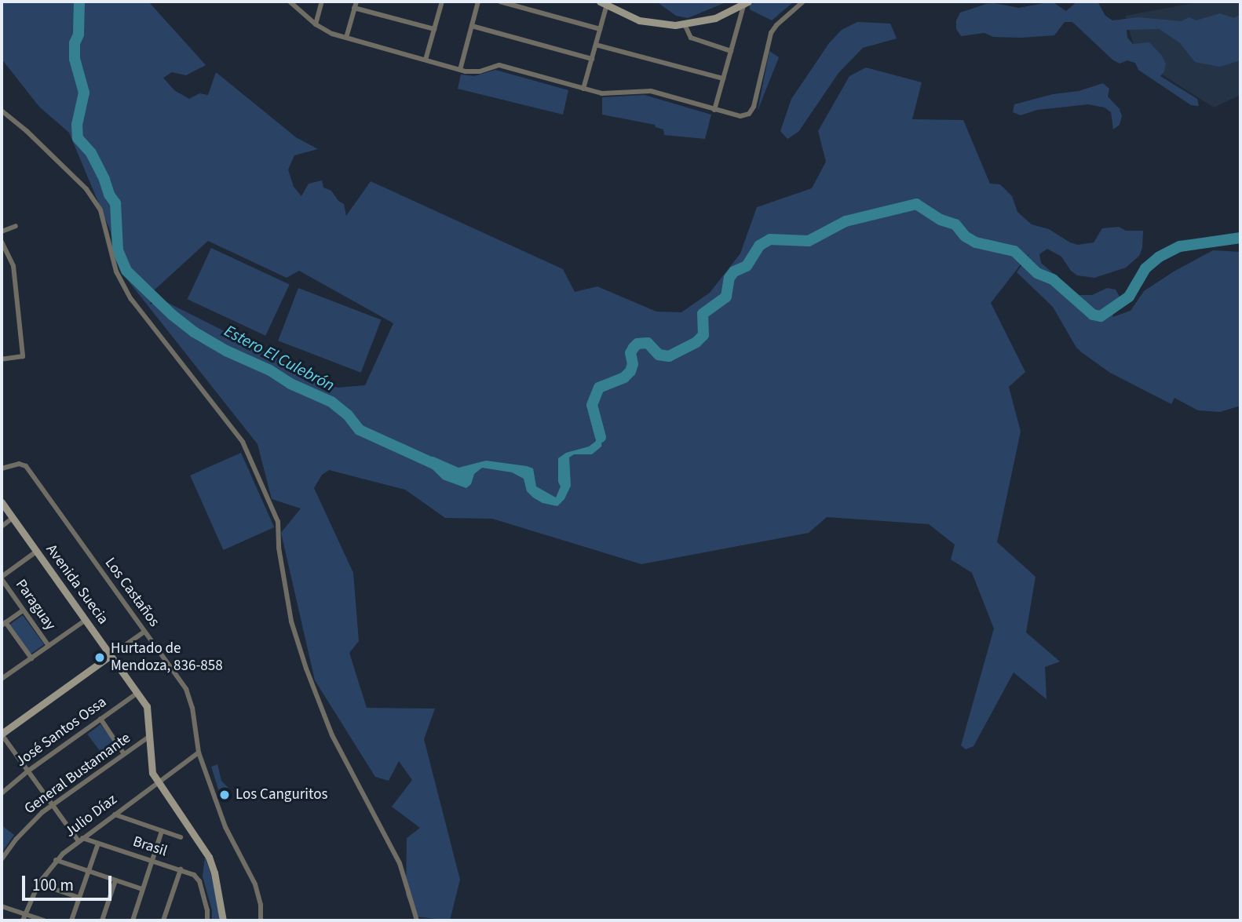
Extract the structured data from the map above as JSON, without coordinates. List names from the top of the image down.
{
  "streets": {
    "main road": ["Avenida Suecia"],
    "street": [
      "Los Castaños",
      "Paraguay",
      "José Santos Ossa",
      "General Bustamante",
      "Julio Díaz",
      "Brasil"
    ]
  },
  "crossings": [
    ["Avenida Suecia", "José Santos Ossa"],
    ["Avenida Suecia", "General Bustamante"],
    ["Avenida Suecia", "Julio Díaz"],
    ["Los Castaños", "Julio Díaz"],
    ["Julio Díaz", "Brasil"]
  ],
  "water": ["Estero El Culebrón"],
  "places": ["Hurtado de Mendoza, 836-858", "Los Canguritos"],
  "scale_bar": "100 m"
}
